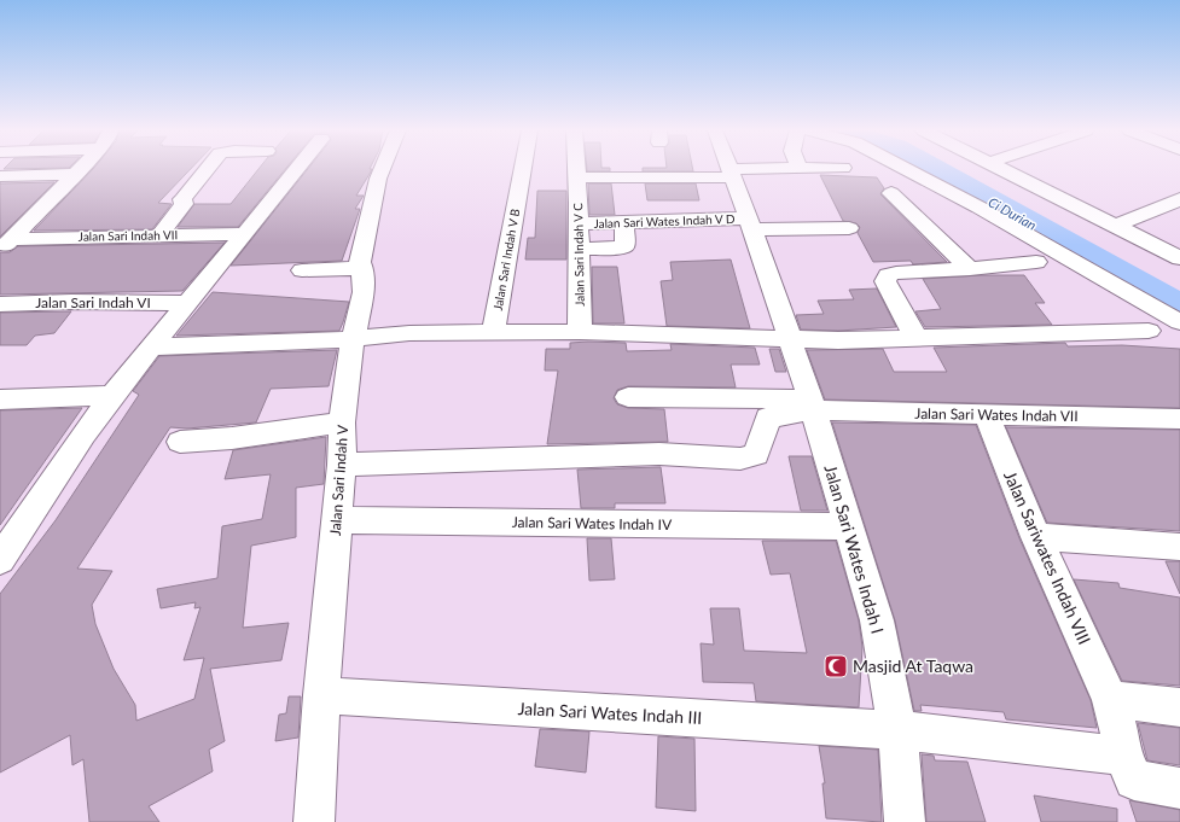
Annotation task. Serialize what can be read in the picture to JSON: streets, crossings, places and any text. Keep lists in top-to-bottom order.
{
  "streets": {
    "street": [
      "Jalan Sari Wates Indah V D",
      "Jalan Sari Indah VII",
      "Jalan Sari Indah V C",
      "Jalan Sari Indah V B",
      "Jalan Sari Indah VI",
      "Jalan Sari Wates Indah VII",
      "Jalan Sari Indah V",
      "Jalan Sari Wates Indah IV",
      "Jalan Sari Wates Indah I",
      "Jalan Sariwates Indah VIII",
      "Jalan Sari Wates Indah III"
    ]
  },
  "crossings": [
    ["Jalan Sari Wates Indah V D", "Jalan Sari Indah V C"],
    ["Jalan Sari Wates Indah V D", "Jalan Sari Wates Indah I"],
    ["Jalan Sari Wates Indah VII", "Jalan Sari Wates Indah I"],
    ["Jalan Sari Wates Indah VII", "Jalan Sariwates Indah VIII"],
    ["Jalan Sari Indah V", "Jalan Sari Wates Indah IV"],
    ["Jalan Sari Indah V", "Jalan Sari Wates Indah III"],
    ["Jalan Sari Wates Indah IV", "Jalan Sari Wates Indah I"],
    ["Jalan Sari Wates Indah I", "Jalan Sari Wates Indah III"],
    ["Jalan Sariwates Indah VIII", "Jalan Sari Wates Indah III"]
  ],
  "water": ["Ci Durian"],
  "places": {
    "mosque": ["Masjid At Taqwa"]
  }
}
